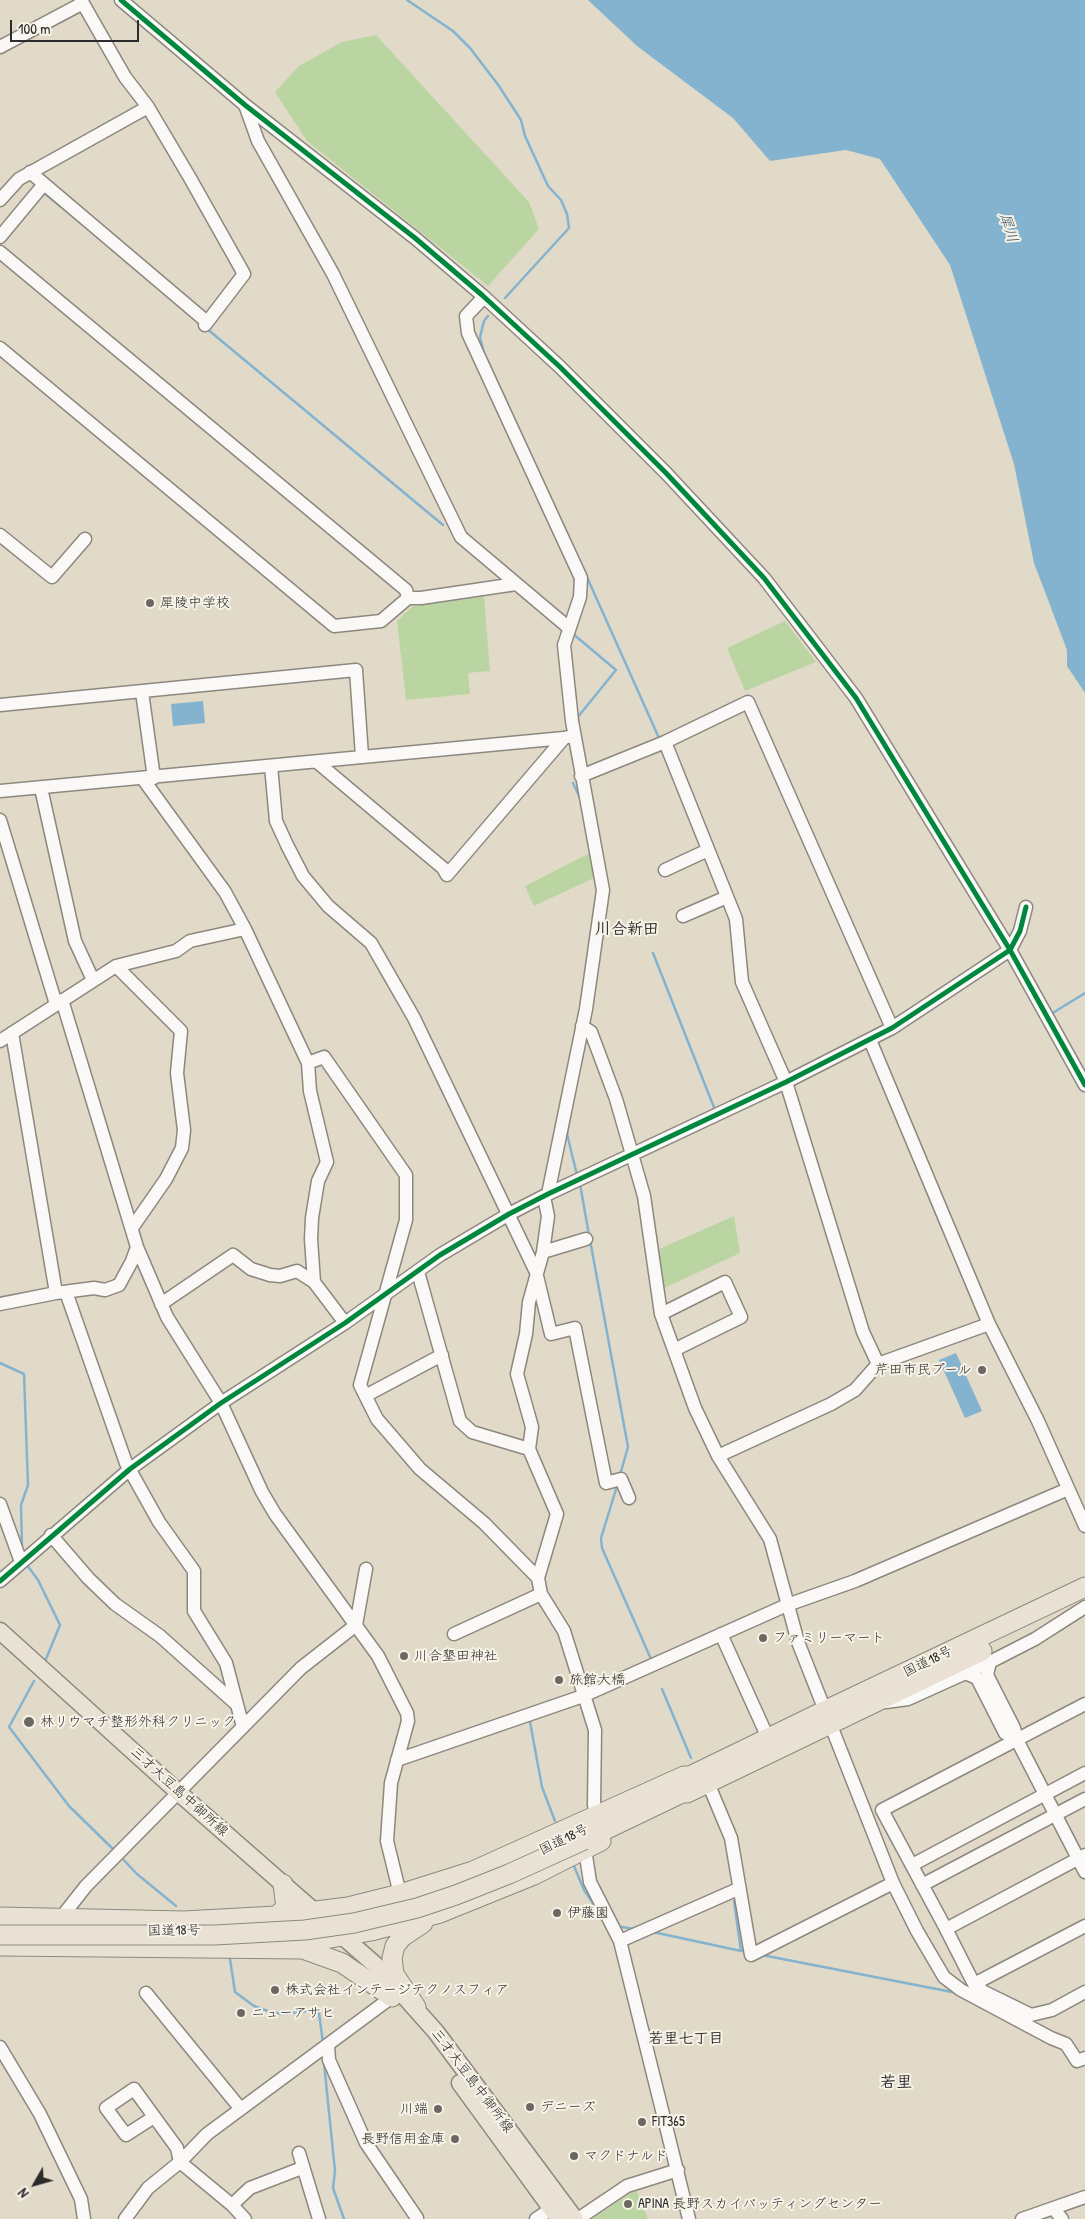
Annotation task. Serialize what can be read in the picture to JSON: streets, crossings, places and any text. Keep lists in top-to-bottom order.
{
  "streets": {
    "highway": ["国道18号"],
    "main road": ["三才大豆島中御所線"]
  },
  "districts": ["川合新田", "若里七丁目", "若里"],
  "water": ["犀川"],
  "places": [
    "犀陵中学校",
    "芹田市民プール",
    "ファミリーマート",
    "川合墾田神社",
    "旅館大橋",
    "林リウマチ整形外科クリニック",
    "伊藤園",
    "株式会社インテージテクノスフィア",
    "ニューアサヒ",
    "デニーズ",
    "川端",
    "FIT365",
    "長野信用金庫",
    "マクドナルド",
    "APINA 長野スカイバッティングセンター"
  ],
  "scale_bar": "100 m",
  "north": "bottom left"
}
